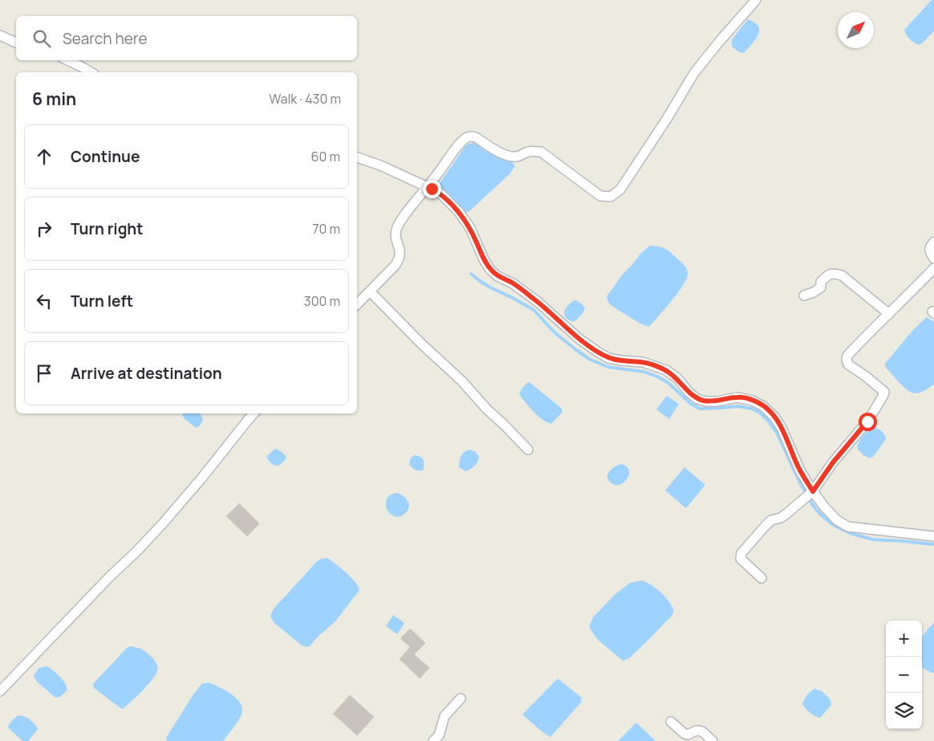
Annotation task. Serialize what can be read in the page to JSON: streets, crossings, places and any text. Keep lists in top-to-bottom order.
{
  "north": "top right",
  "page": {
    "search": "Search here",
    "heading": ["6 min", "Walk · 430 m"],
    "list": [
      ["Continue", "60 m"],
      ["Turn right", "70 m"],
      ["Turn left", "300 m"],
      "Arrive at destination"
    ],
    "map_buttons": ["+", "−"]
  }
}
